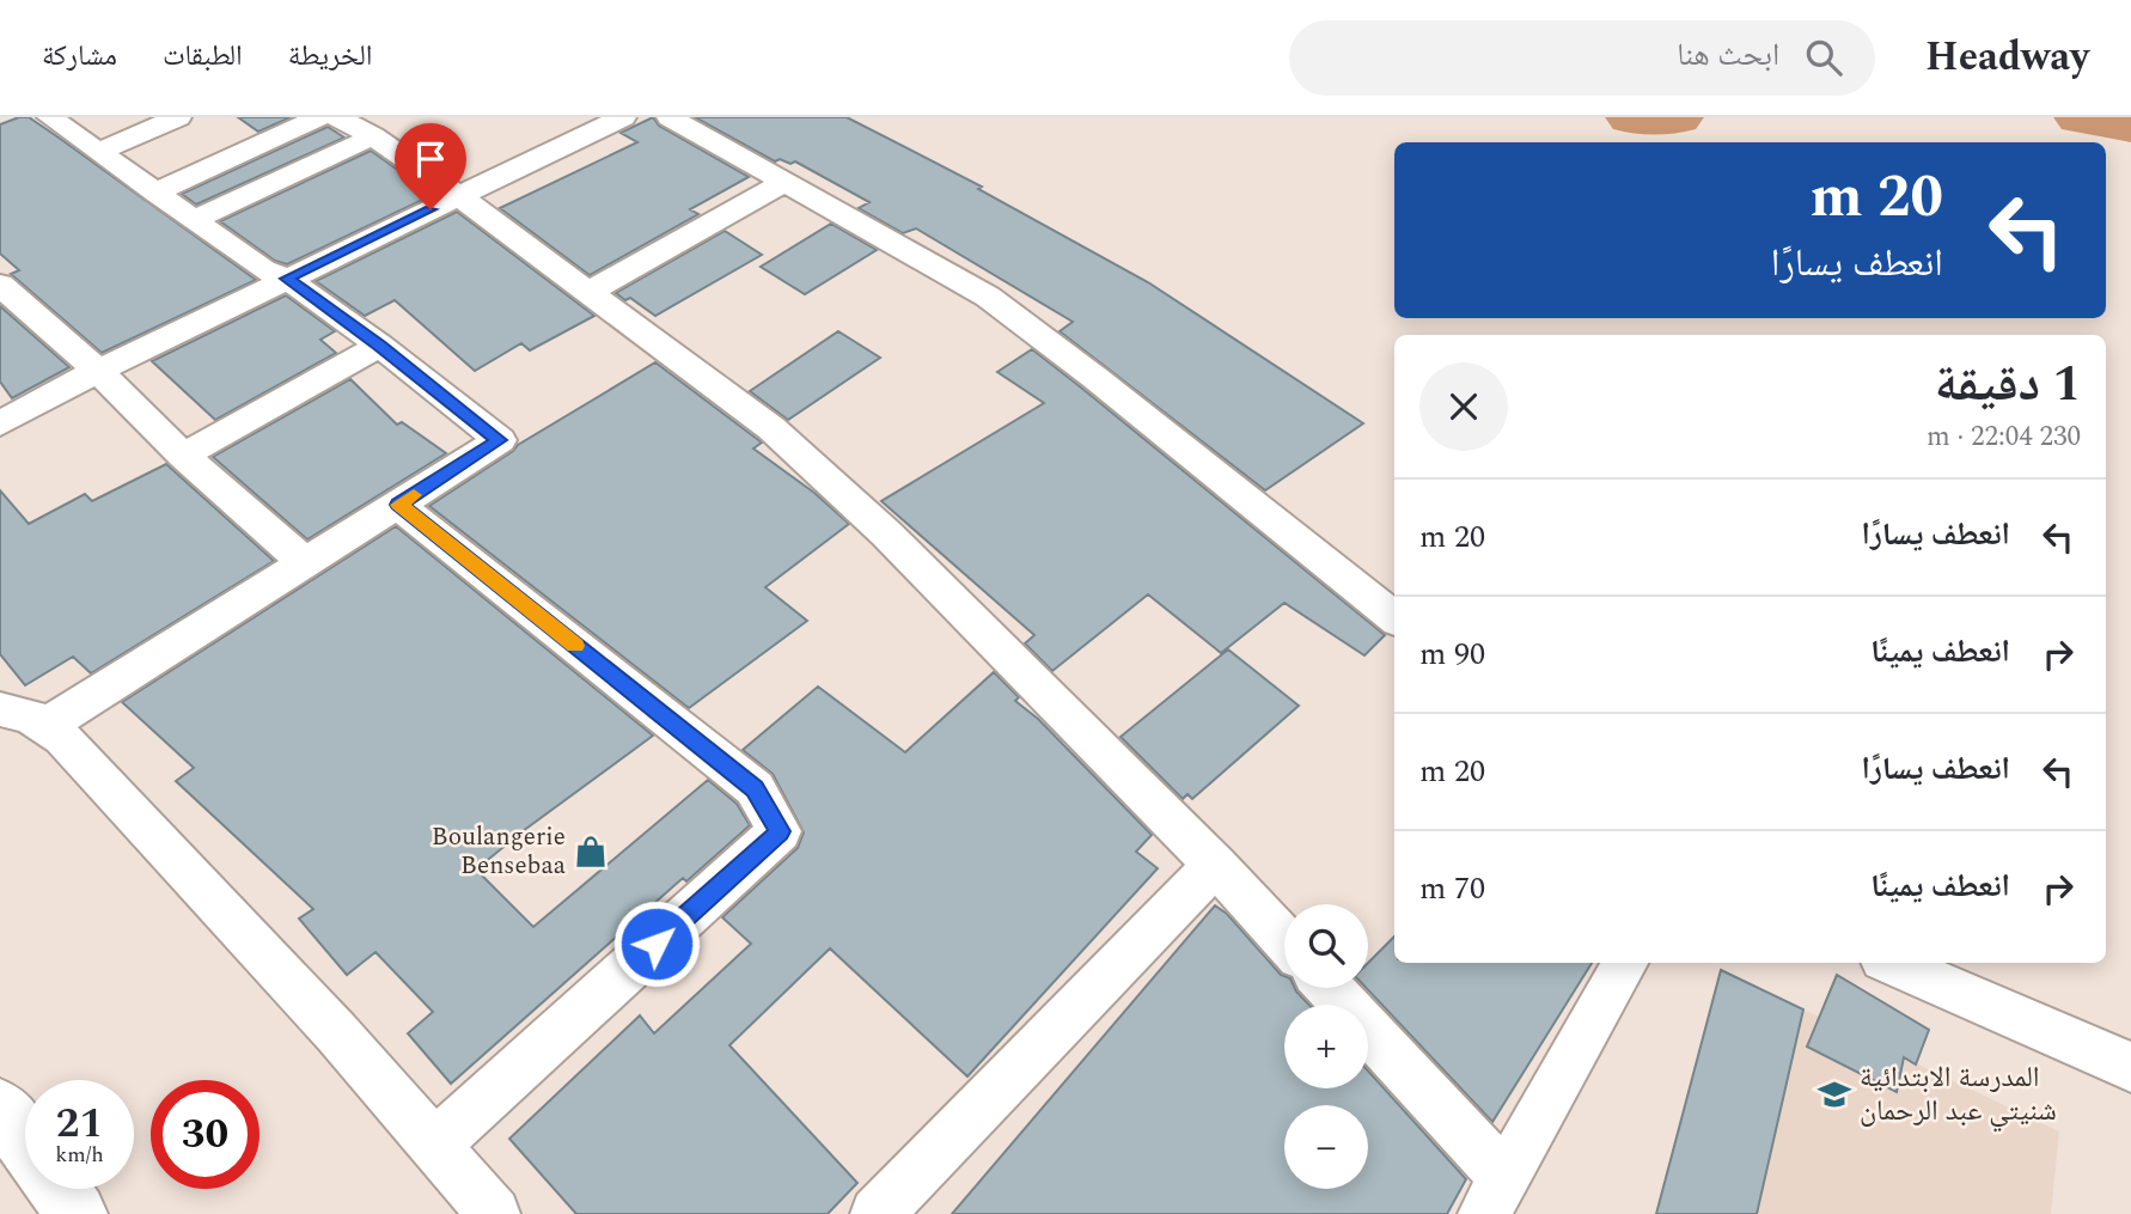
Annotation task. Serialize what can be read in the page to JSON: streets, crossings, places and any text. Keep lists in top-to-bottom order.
{
  "places": {
    "shop": ["Boulangerie Bensebaa"],
    "school or university": ["المدرسة الابتدائية شنيتي عبد الرحمان"]
  },
  "page": {
    "header": "Headway",
    "search": "ابحث هنا",
    "nav": ["الخريطة", "الطبقات", "مشاركة"],
    "turn": ["20 m", "انعطف يسارًا"],
    "heading": ["1 دقيقة", "230 m · 22:04"],
    "list": [
      {
        "name": "انعطف يسارًا",
        "value": "20 m"
      },
      {
        "name": "انعطف يمينًا",
        "value": "90 m"
      },
      {
        "name": "انعطف يسارًا",
        "value": "20 m"
      },
      {
        "name": "انعطف يمينًا",
        "value": "70 m"
      }
    ],
    "map_buttons": ["+", "−"],
    "speed": "21 km/h",
    "limit": "30"
  }
}
